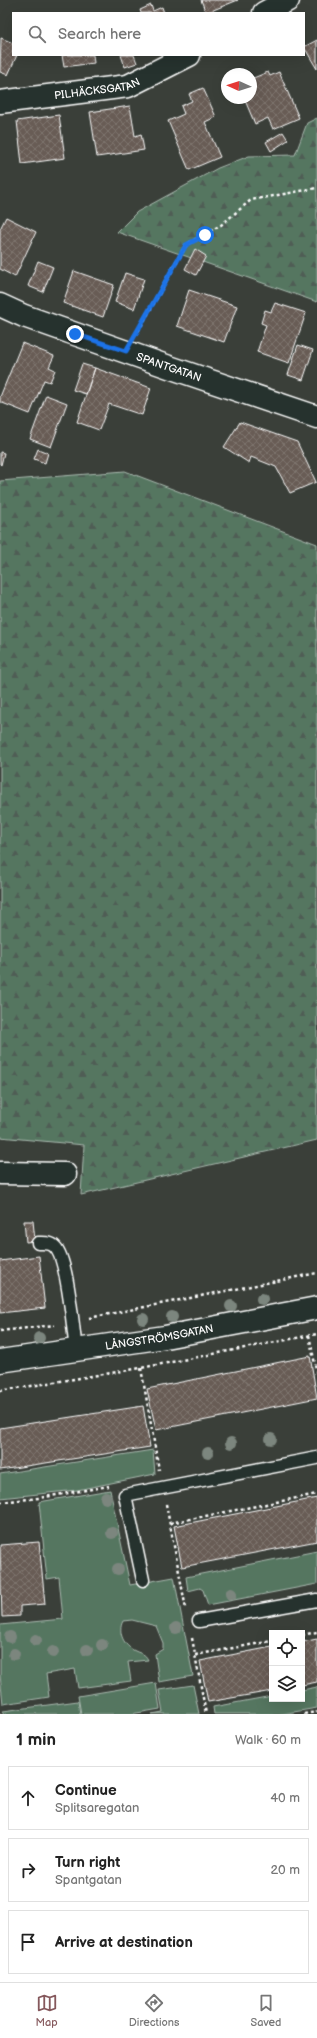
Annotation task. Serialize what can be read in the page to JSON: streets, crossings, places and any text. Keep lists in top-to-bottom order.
{
  "streets": {
    "street": ["PILHÄCKSGATAN", "SPANTGATAN", "LÅNGSTRÖMSGATAN"]
  },
  "north": "left",
  "page": {
    "search": "Search here",
    "heading": ["1 min", "Walk · 60 m"],
    "list": [
      ["Continue", "Splitsaregatan", "40 m"],
      ["Turn right", "Spantgatan", "20 m"],
      "Arrive at destination"
    ],
    "nav": ["Map", "Directions", "Saved"]
  }
}
